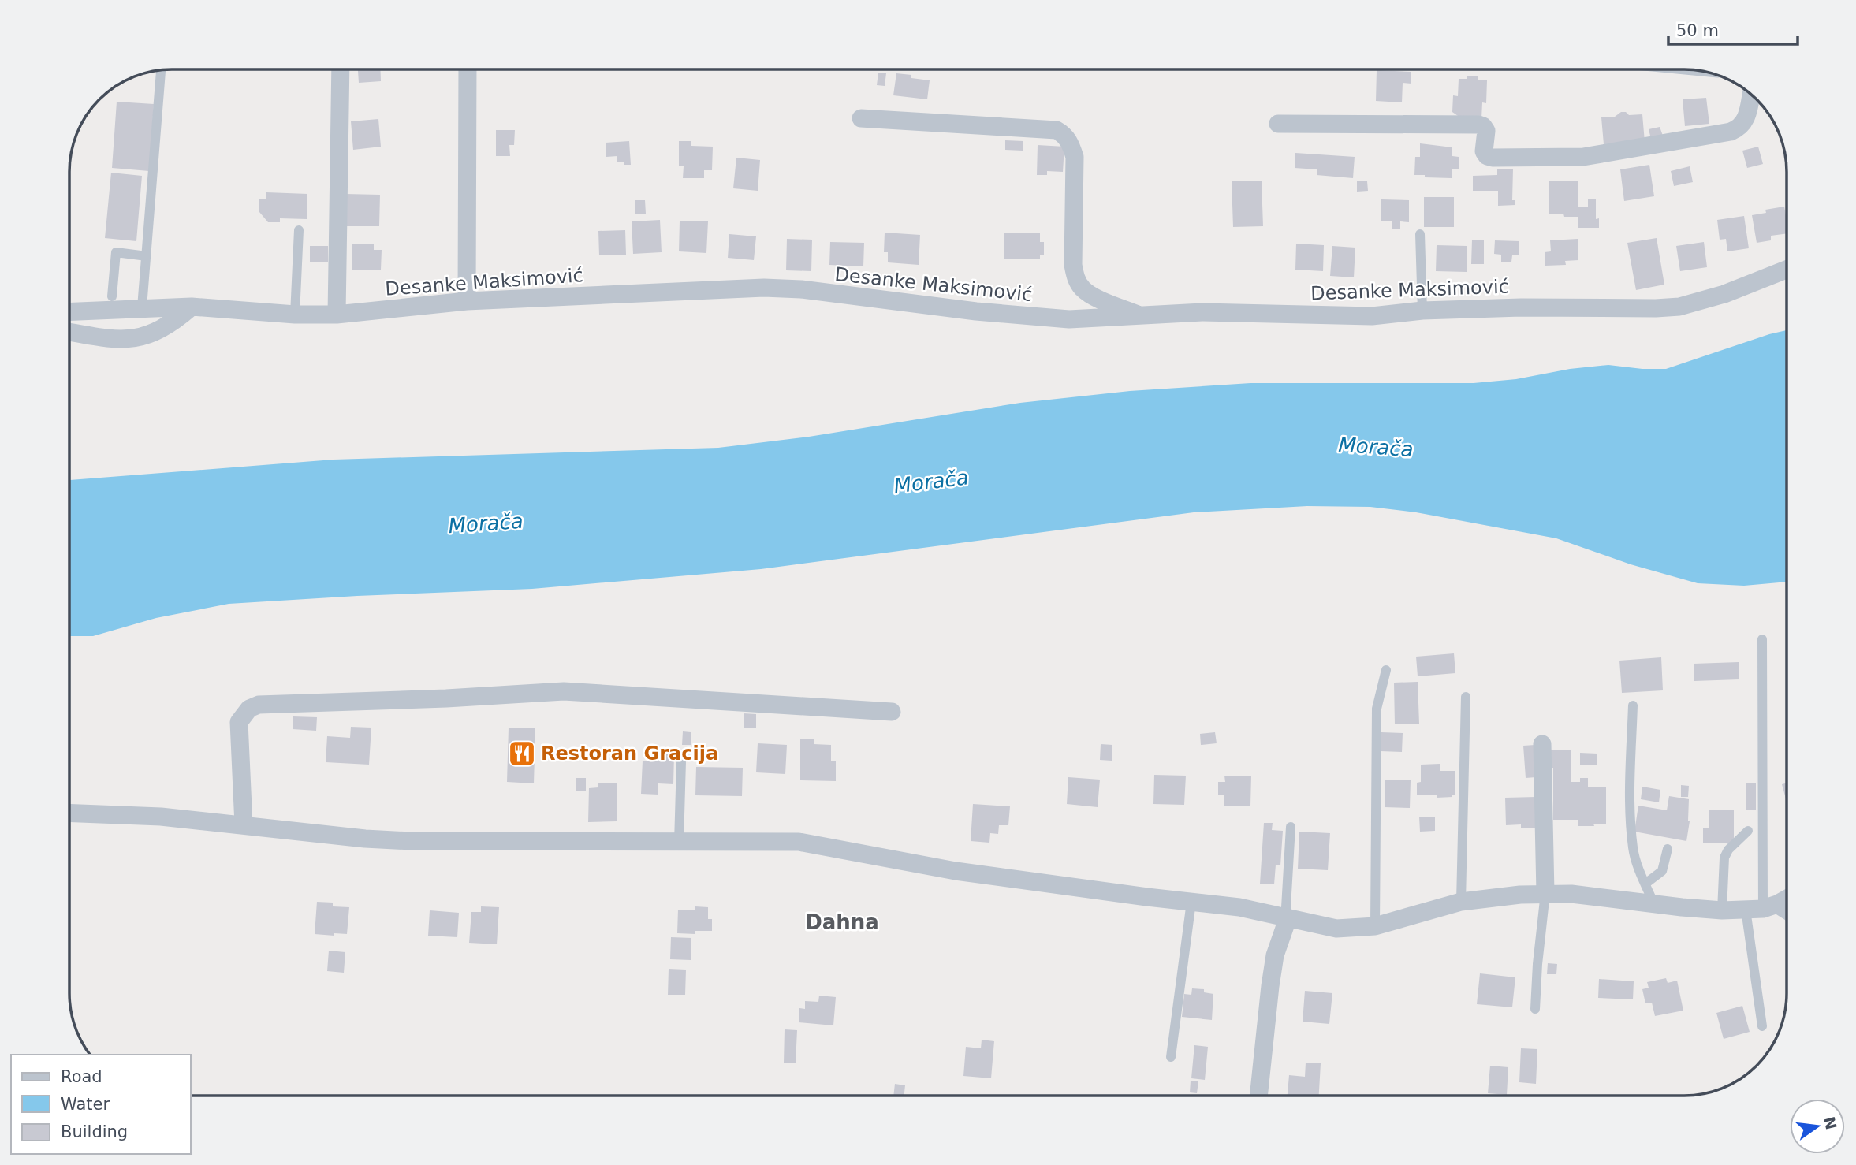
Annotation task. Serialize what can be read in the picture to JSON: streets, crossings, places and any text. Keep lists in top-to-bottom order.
{
  "streets": {
    "street": ["Desanke Maksimović"]
  },
  "districts": ["Dahna"],
  "water": ["Morača"],
  "places": {
    "restaurant": ["Restoran Gracija"]
  },
  "legend": ["Road", "Water", "Building"],
  "scale_bar": "50 m",
  "north": "right"
}
